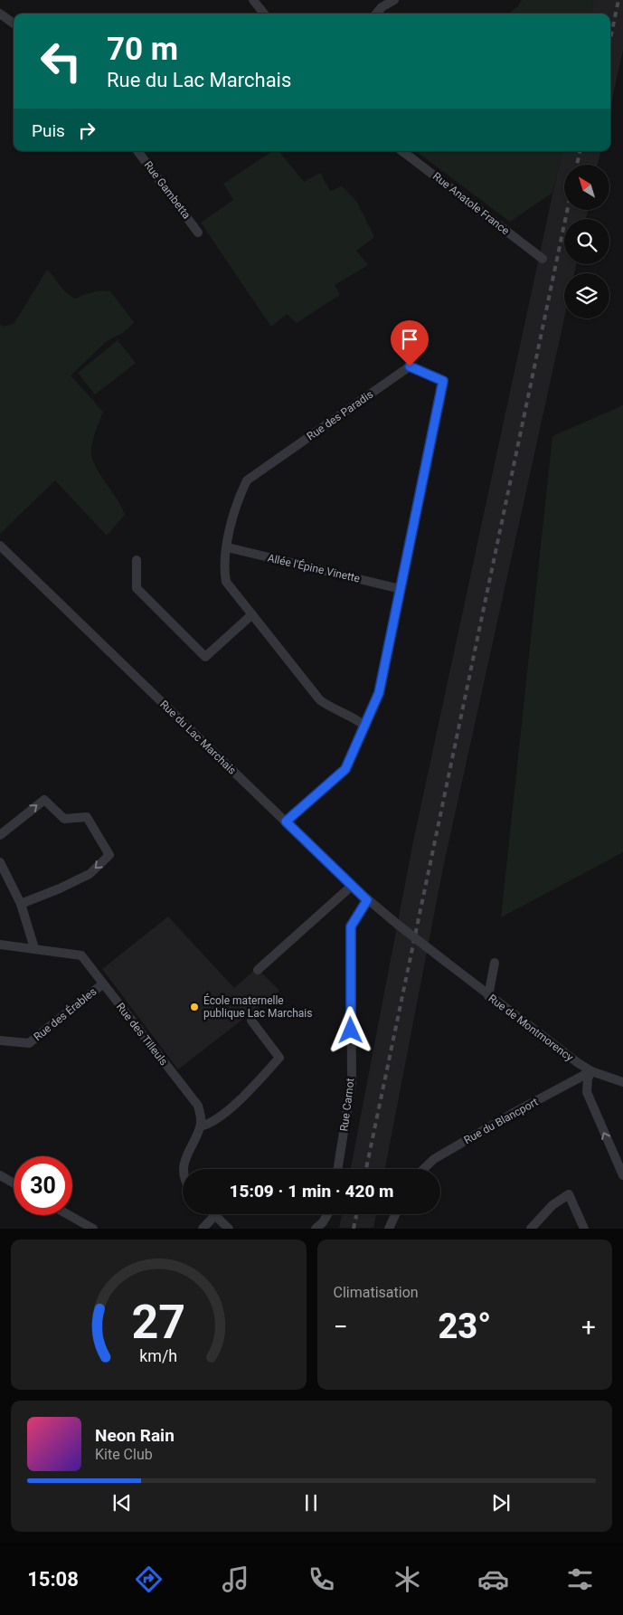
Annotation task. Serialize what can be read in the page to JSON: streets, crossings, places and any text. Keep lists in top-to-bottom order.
{
  "streets": {
    "street": [
      "Rue Gambetta",
      "Rue Anatole France",
      "Rue des Paradis",
      "Allée l'Épine Vinette",
      "Rue du Lac Marchais",
      "Rue des Érables",
      "Rue de Montmorency",
      "Rue des Tilleuls",
      "Rue Carnot",
      "Rue du Blancport"
    ]
  },
  "crossings": [
    ["Rue des Paradis", "Allée l'Épine Vinette"],
    ["Rue des Paradis", "Rue du Lac Marchais"],
    ["Rue du Lac Marchais", "Rue de Montmorency"],
    ["Rue du Lac Marchais", "Rue Carnot"],
    ["Rue des Érables", "Rue des Tilleuls"],
    ["Rue de Montmorency", "Rue du Blancport"]
  ],
  "places": ["École maternelle publique Lac Marchais"],
  "north": "top left",
  "page": {
    "turn": ["70 m", "Rue du Lac Marchais"],
    "then": "Puis",
    "limit": "30",
    "trip": "15:09 · 1 min · 420 m",
    "tile": "Climatisation",
    "heat": ["−", "23°", "+"],
    "song": ["Neon Rain", "Kite Club"],
    "tabs": "15:08",
    "gauge": ["27", "km/h"]
  }
}
